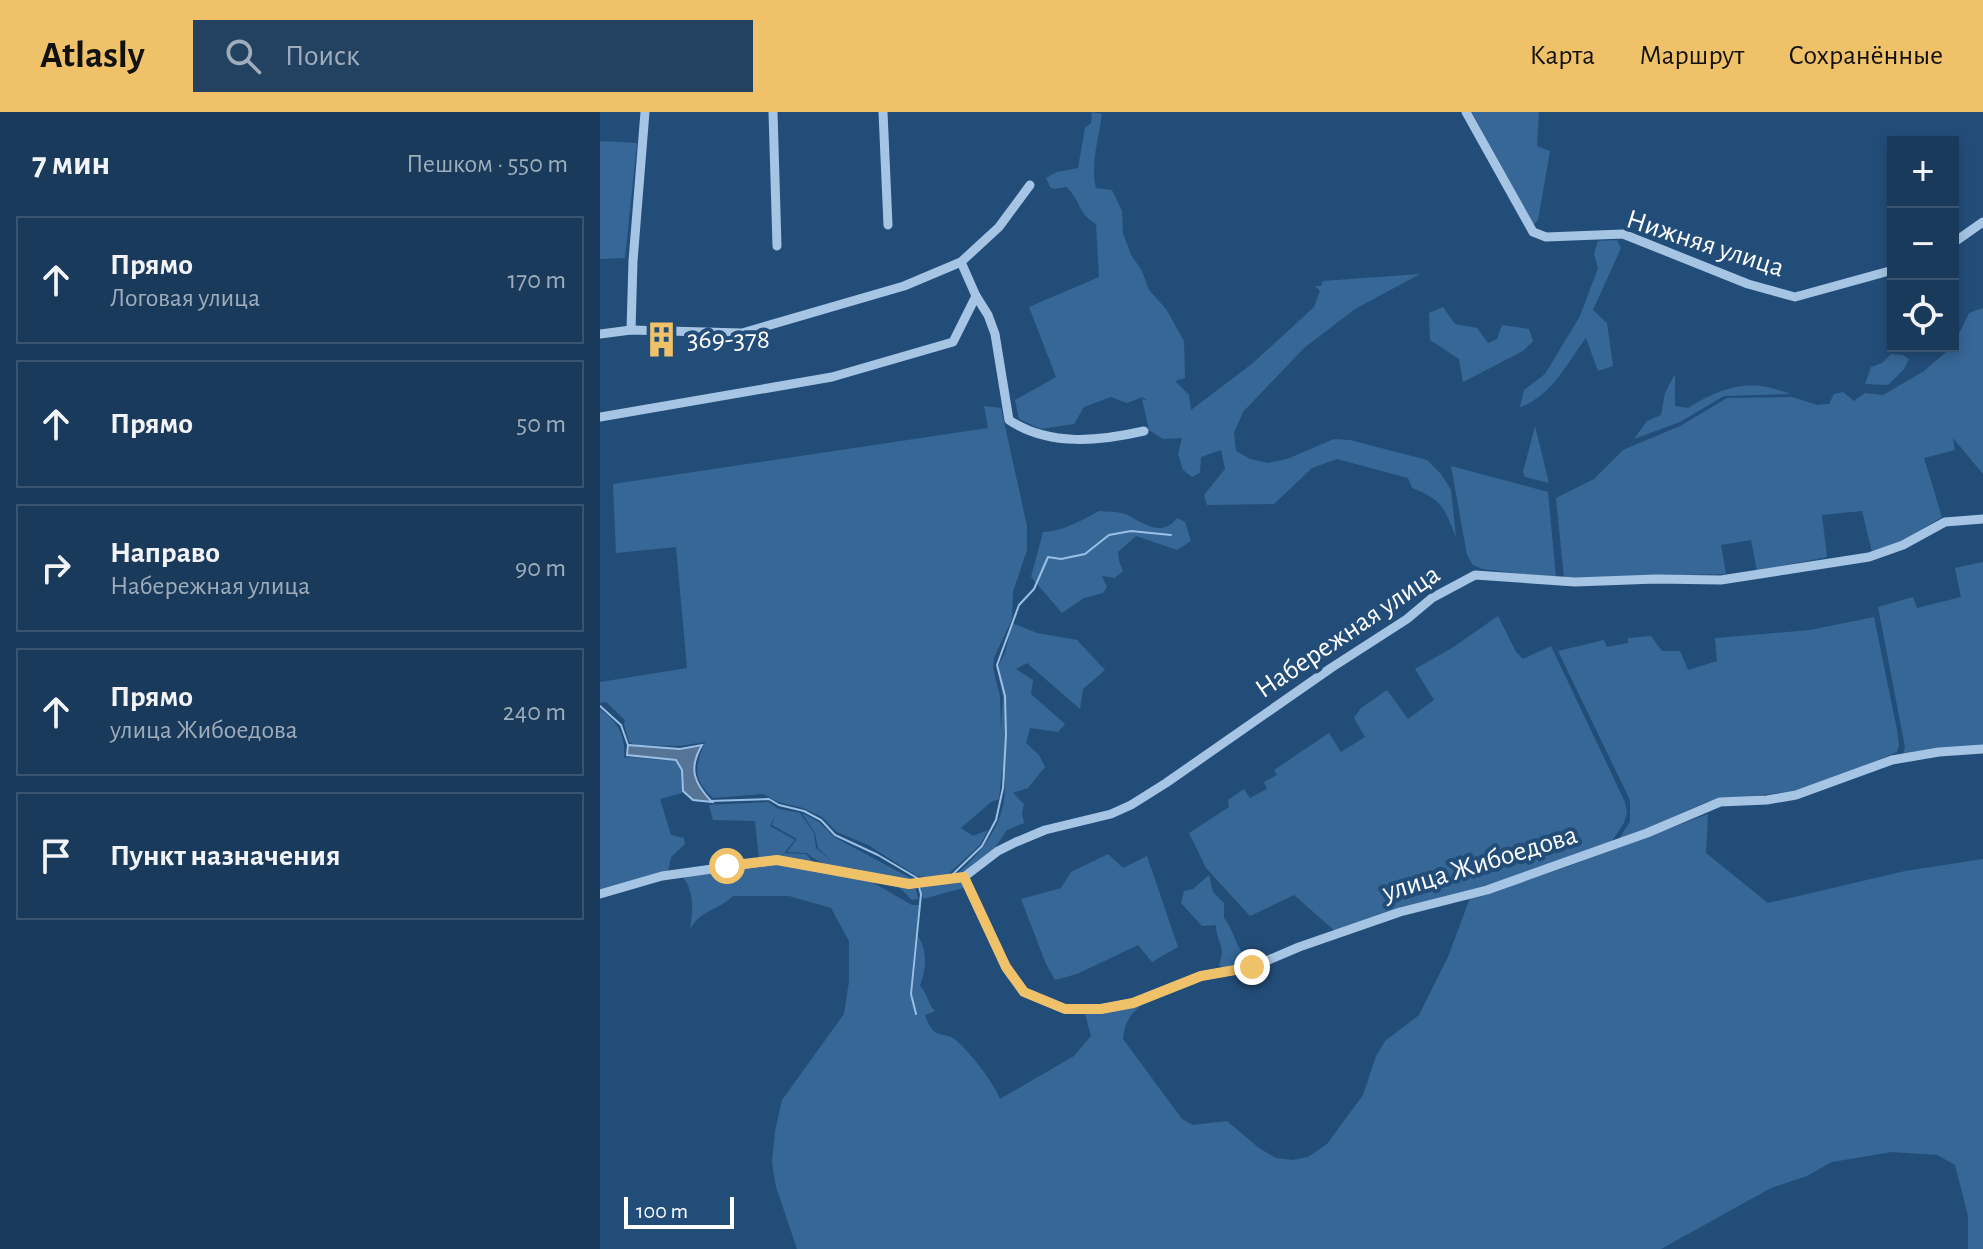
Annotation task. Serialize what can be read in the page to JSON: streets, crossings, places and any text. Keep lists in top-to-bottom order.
{
  "streets": {
    "street": ["Нижняя улица", "Набережная улица", "улица Жибоедова"]
  },
  "crossings": [
    ["Набережная улица", "улица Жибоедова"]
  ],
  "places": {
    "building": ["369-378"]
  },
  "scale_bar": "100 m",
  "page": {
    "header": "Atlasly",
    "search": "Поиск",
    "nav": ["Карта", "Маршрут", "Сохранённые"],
    "heading": ["7 мин", "Пешком · 550 m"],
    "map_buttons": ["+", "−"],
    "list": [
      ["Прямо", "Логовая улица", "170 m"],
      ["Прямо", "50 m"],
      ["Направо", "Набережная улица", "90 m"],
      ["Прямо", "улица Жибоедова", "240 m"],
      "Пункт назначения"
    ],
    "scale": "100 m"
  }
}
